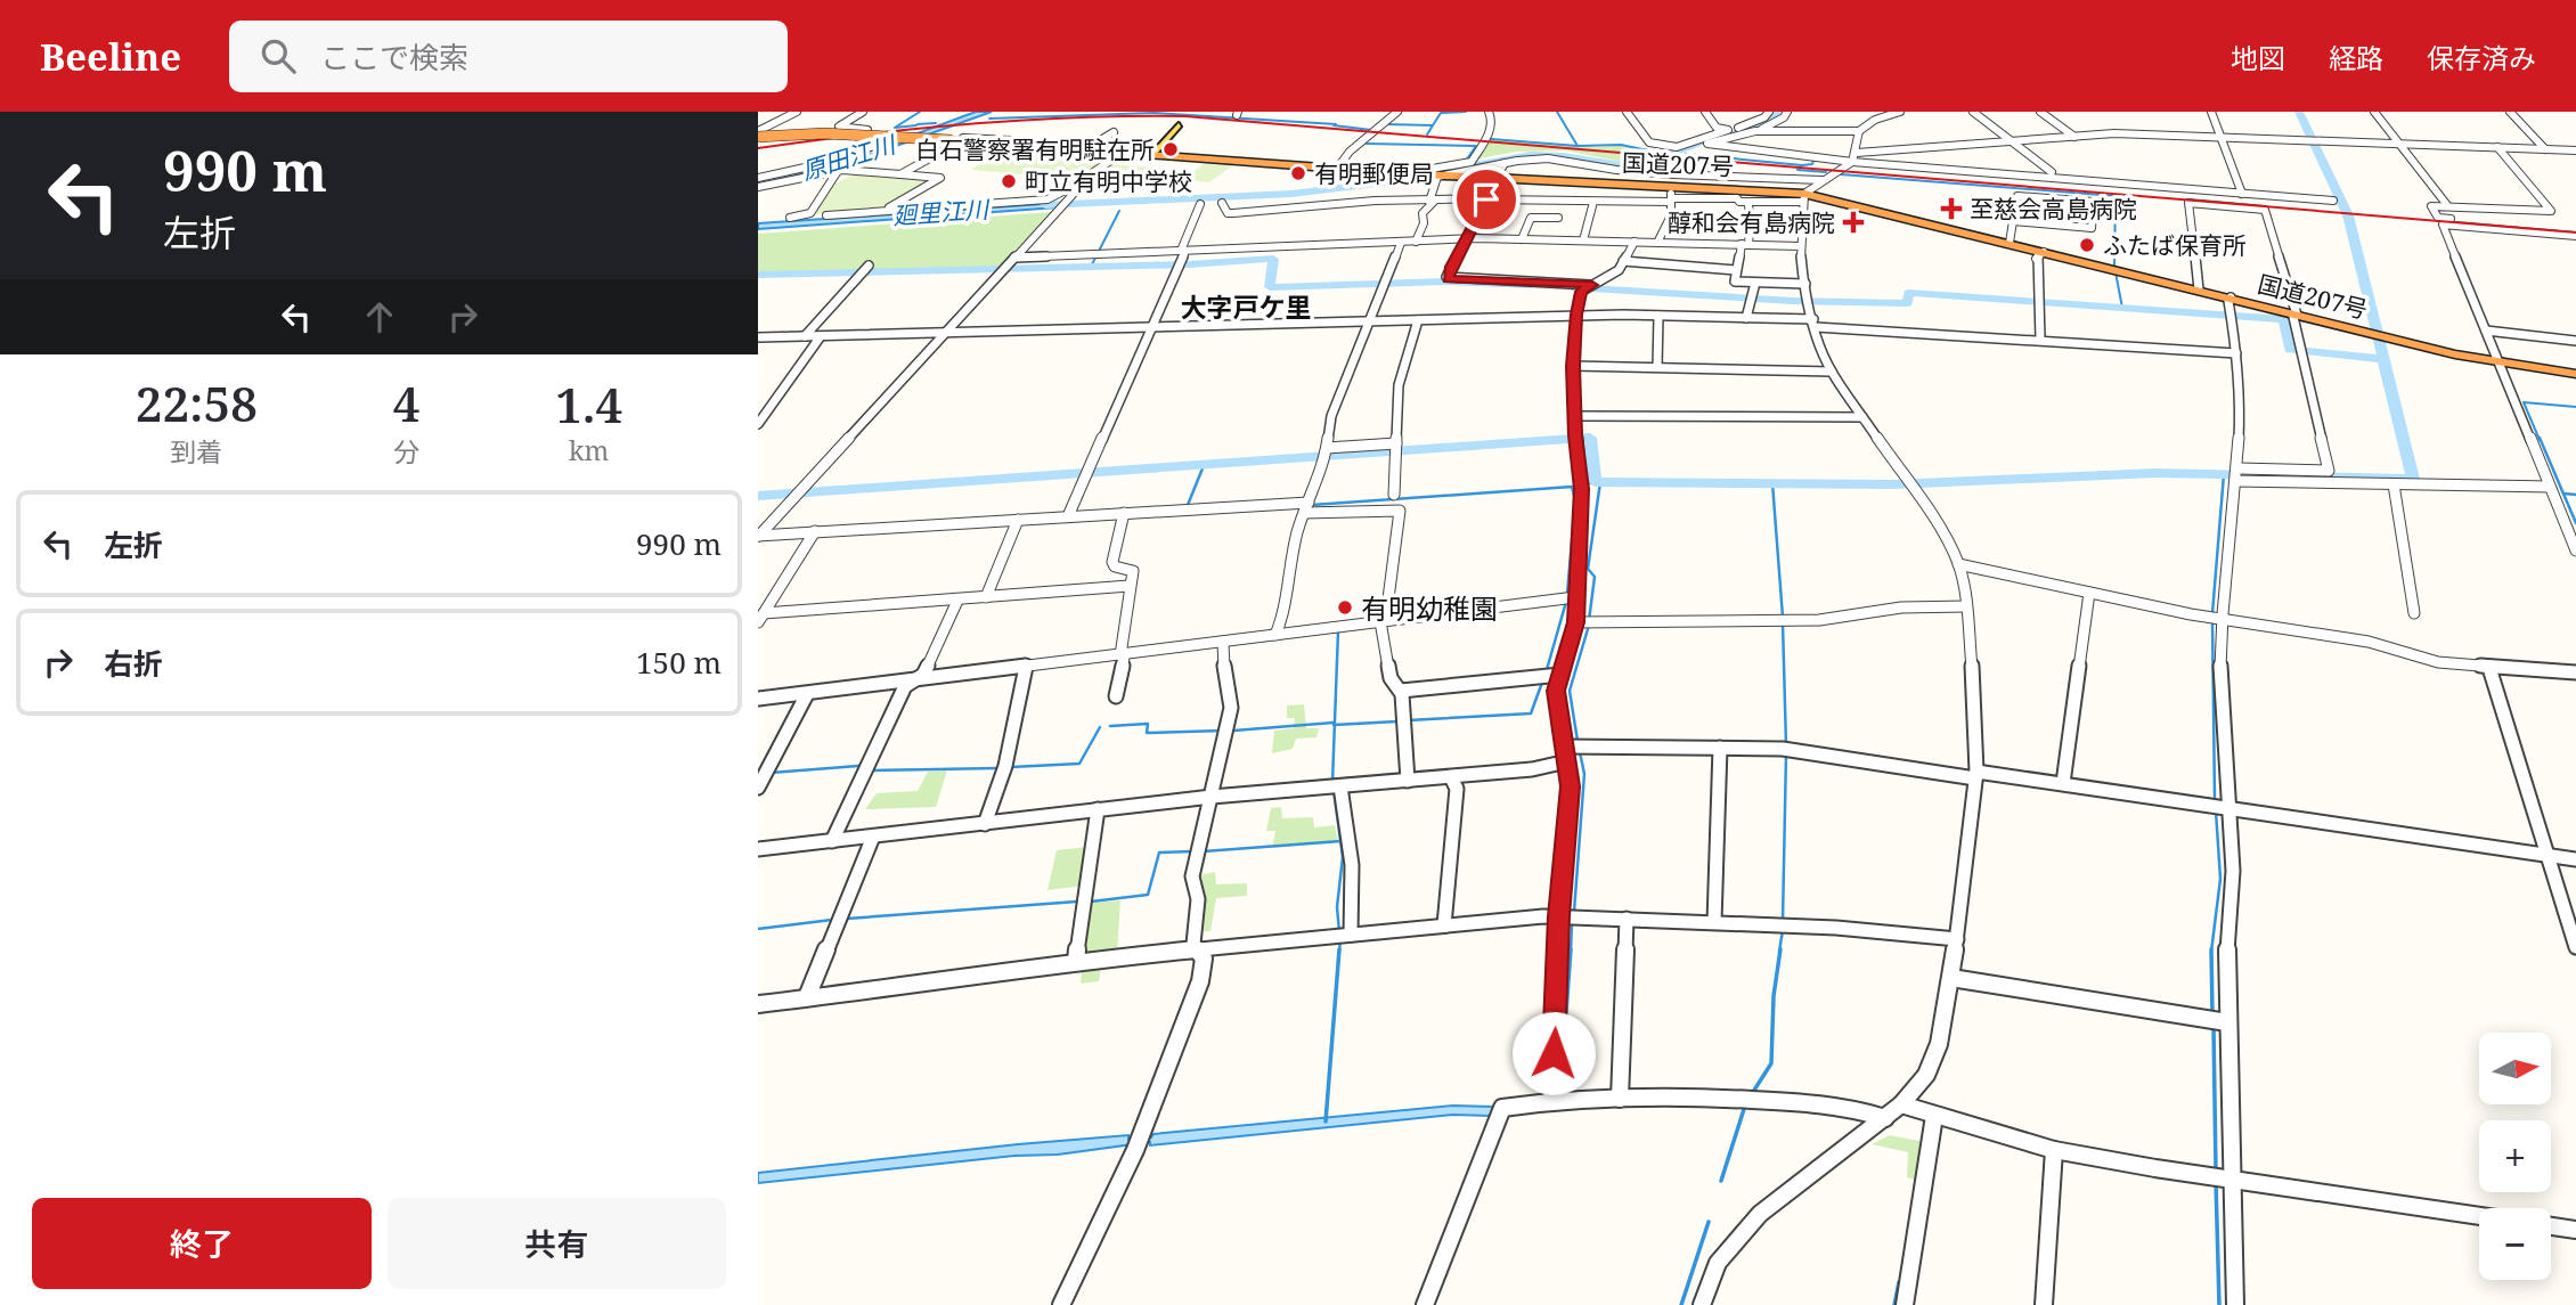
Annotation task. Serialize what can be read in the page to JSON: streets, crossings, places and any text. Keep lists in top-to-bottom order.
{
  "streets": {
    "highway": ["国道207号"]
  },
  "districts": ["大字戸ケ里"],
  "water": ["原田江川", "廻里江川"],
  "places": {
    "other": [
      "白石警察署有明駐在所",
      "有明郵便局",
      "町立有明中学校",
      "ふたば保育所",
      "有明幼稚園"
    ],
    "health": ["至慈会高島病院", "醇和会有島病院"]
  },
  "north": "right",
  "page": {
    "header": "Beeline",
    "search": "ここで検索",
    "nav": ["地図", "経路", "保存済み"],
    "turn": ["990 m", "左折"],
    "eta": [
      "22:58",
      "到着",
      "4",
      "分",
      "1.4",
      "km"
    ],
    "list": [
      {
        "name": "左折",
        "value": "990 m"
      },
      {
        "name": "右折",
        "value": "150 m"
      }
    ],
    "map_buttons": ["+", "−"],
    "buttons": ["終了", "共有"]
  }
}
